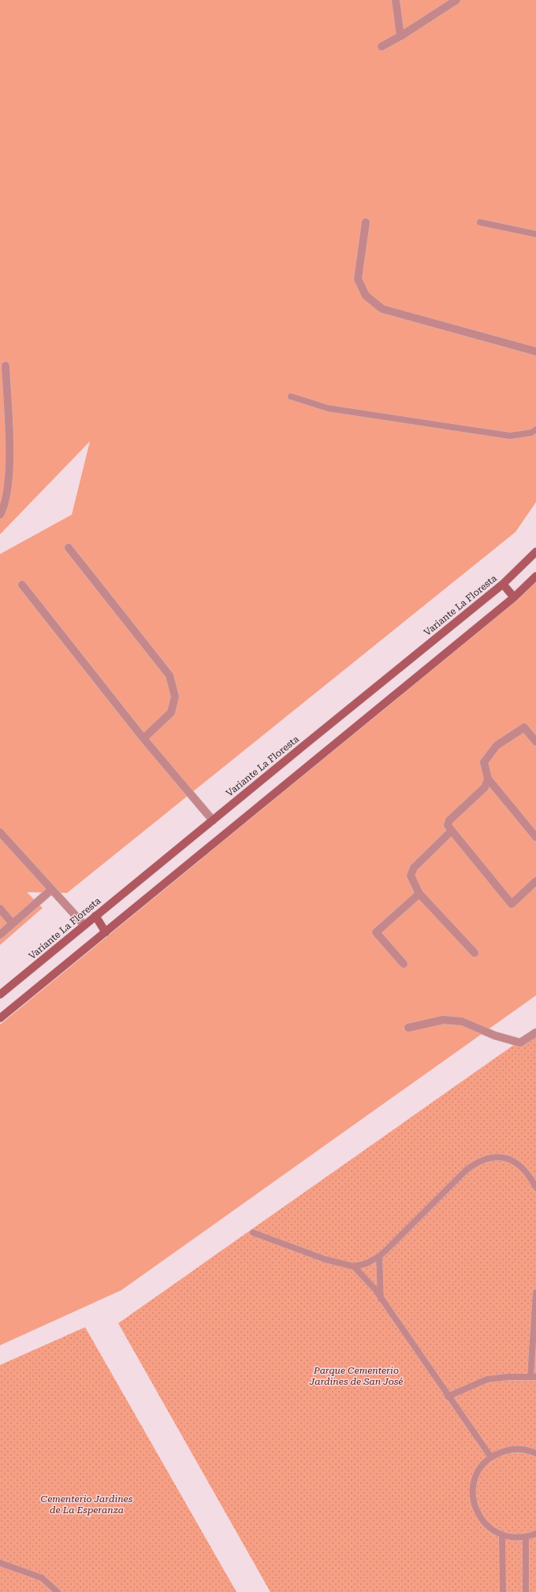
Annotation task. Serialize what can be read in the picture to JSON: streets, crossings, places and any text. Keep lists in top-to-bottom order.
{
  "streets": {
    "main road": ["Variante La Floresta"]
  },
  "parks": ["Parque Cementerio Jardines de San José", "Cementerio Jardines de La Esperanza"]
}
